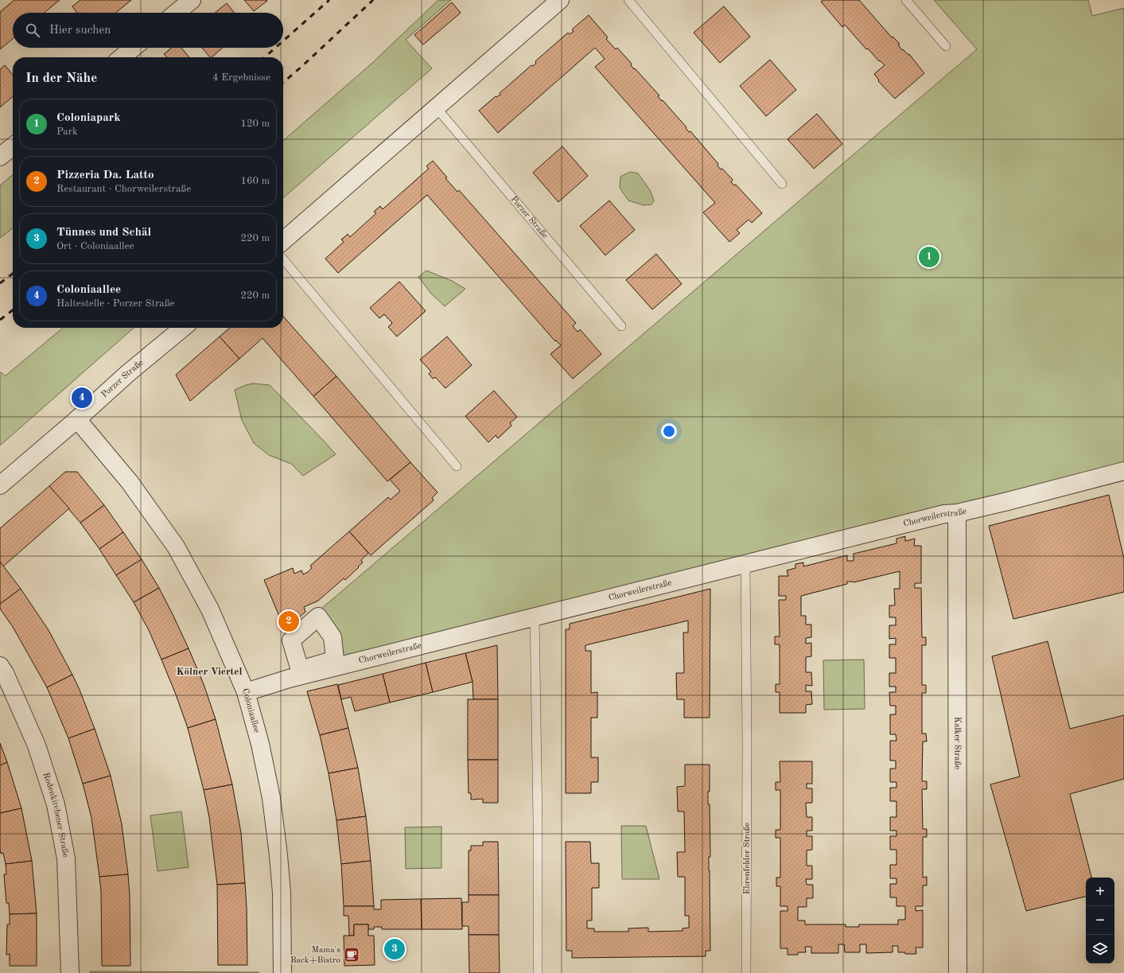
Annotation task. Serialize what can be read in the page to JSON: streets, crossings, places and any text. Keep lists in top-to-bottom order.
{
  "streets": {
    "street": [
      "Porzer Straße",
      "Chorweilerstraße",
      "Coloniaallee",
      "Kalker Straße",
      "Rodenkirchener Straße"
    ],
    "lane": ["Ehrenfelder Straße"]
  },
  "crossings": [
    ["Porzer Straße", "Coloniaallee"],
    ["Chorweilerstraße", "Coloniaallee"],
    ["Chorweilerstraße", "Kalker Straße"],
    ["Chorweilerstraße", "Ehrenfelder Straße"]
  ],
  "districts": ["Kölner Viertel"],
  "places": {
    "cafe": ["Mama's Back+Bistro"]
  },
  "page": {
    "search": "Hier suchen",
    "heading": ["In der Nähe", "4 Ergebnisse"],
    "list": [
      {
        "mark": "1",
        "name": "Coloniapark",
        "note": "Park",
        "value": "120 m"
      },
      {
        "mark": "2",
        "name": "Pizzeria Da. Latto",
        "note": "Restaurant · Chorweilerstraße",
        "value": "160 m"
      },
      {
        "mark": "3",
        "name": "Tünnes und Schäl",
        "note": "Ort · Coloniaallee",
        "value": "220 m"
      },
      {
        "mark": "4",
        "name": "Coloniaallee",
        "note": "Haltestelle · Porzer Straße",
        "value": "220 m"
      }
    ],
    "pins": [
      "1",
      "4",
      "2",
      "3"
    ],
    "map_buttons": ["+", "−"]
  }
}
